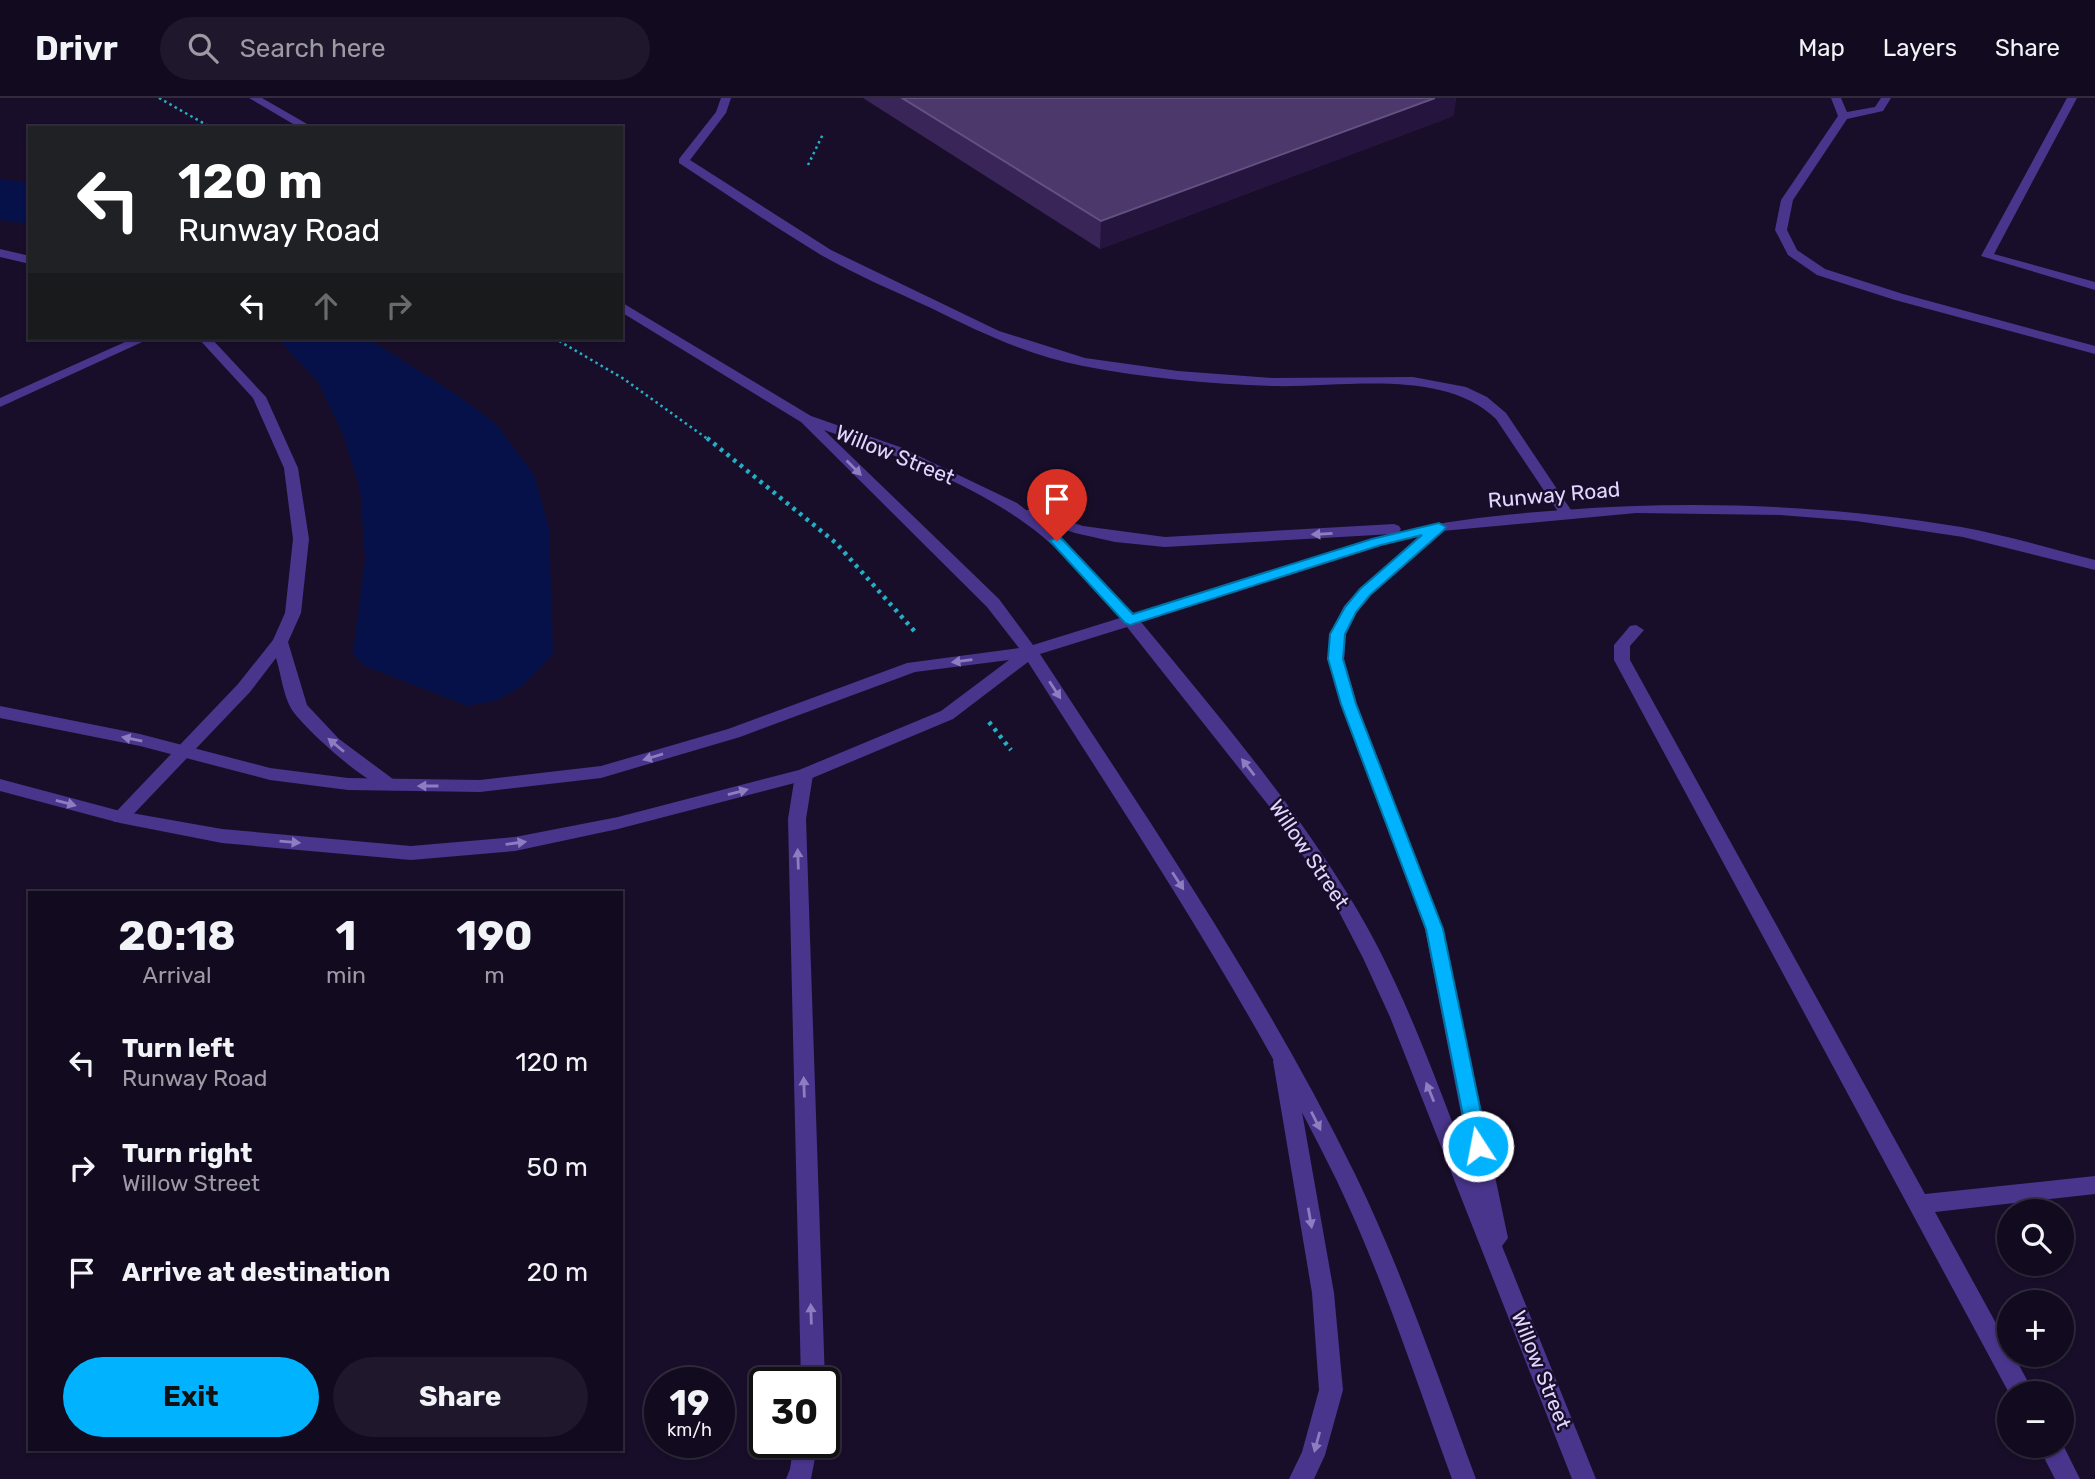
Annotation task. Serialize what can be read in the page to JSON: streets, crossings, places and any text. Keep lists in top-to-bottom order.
{
  "streets": {
    "street": ["Willow Street", "Runway Road"]
  },
  "crossings": [
    ["Willow Street", "Runway Road"]
  ],
  "page": {
    "header": "Drivr",
    "search": "Search here",
    "nav": ["Map", "Layers", "Share"],
    "turn": ["120 m", "Runway Road"],
    "eta": [
      "20:18",
      "Arrival",
      "1",
      "min",
      "190",
      "m"
    ],
    "list": [
      {
        "name": "Turn left",
        "note": "Runway Road",
        "value": "120 m"
      },
      {
        "name": "Turn right",
        "note": "Willow Street",
        "value": "50 m"
      },
      {
        "name": "Arrive at destination",
        "value": "20 m"
      }
    ],
    "map_buttons": ["+", "−"],
    "buttons": ["Exit", "Share"],
    "speed": "19 km/h",
    "limit": "30"
  }
}
